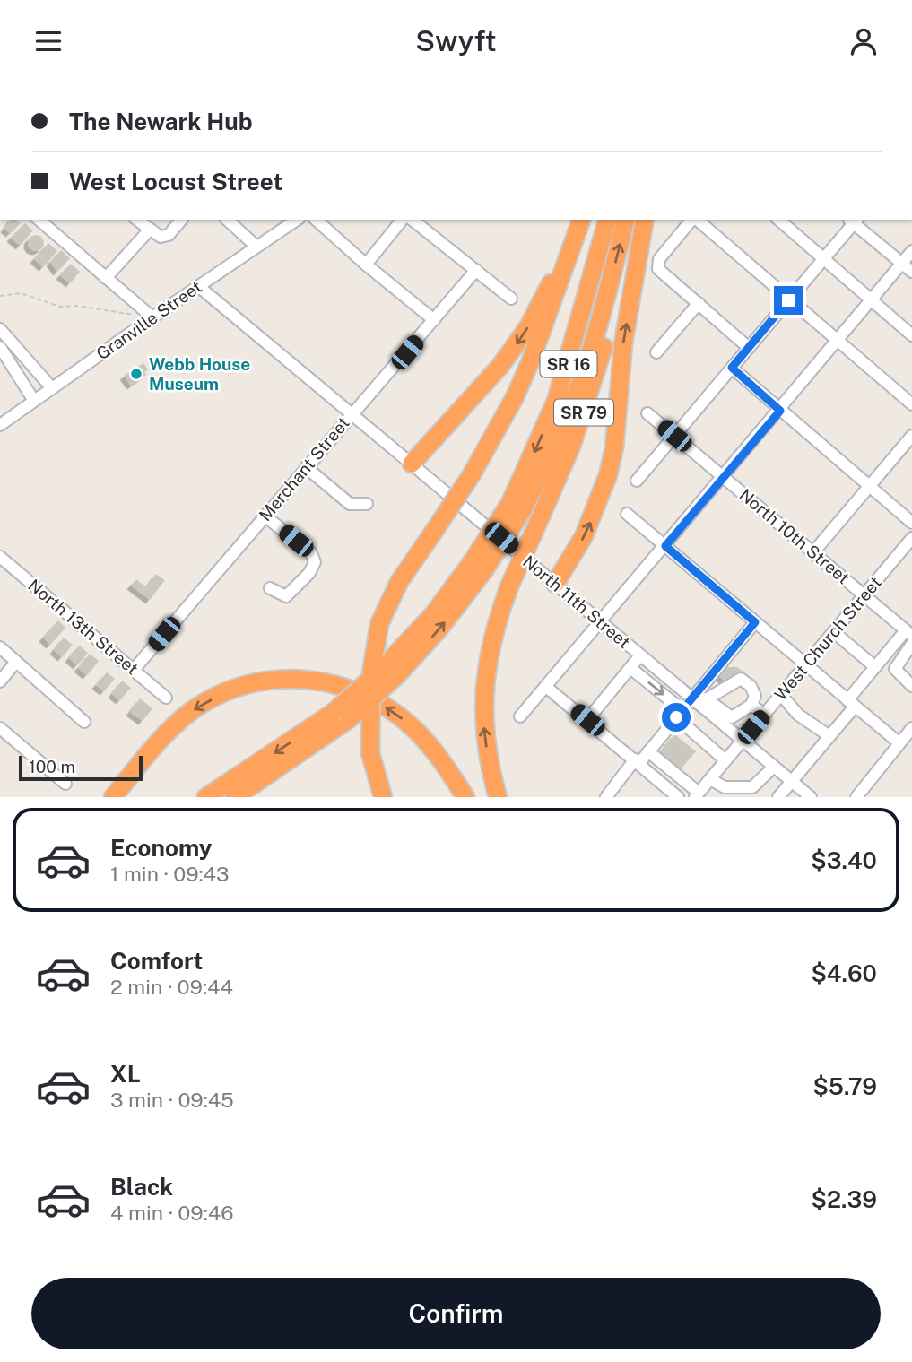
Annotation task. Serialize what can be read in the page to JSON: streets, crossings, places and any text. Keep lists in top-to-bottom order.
{
  "streets": {
    "highway": ["SR 16", "SR 79"],
    "street": [
      "Granville Street",
      "Merchant Street",
      "North 10th Street",
      "North 11th Street",
      "North 13th Street",
      "West Church Street"
    ]
  },
  "crossings": [
    ["Granville Street", "North 11th Street"],
    ["SR 16", "SR 79"],
    ["Merchant Street", "North 11th Street"],
    ["Merchant Street", "North 13th Street"],
    ["North 10th Street", "West Church Street"],
    ["North 11th Street", "West Church Street"]
  ],
  "places": ["Webb House Museum"],
  "scale_bar": "100 m",
  "page": {
    "header": "Swyft",
    "banner": ["The Newark Hub", "West Locust Street"],
    "scale": "100 m",
    "list": [
      {
        "name": "Economy",
        "note": "1 min · 09:43",
        "value": "$3.40"
      },
      {
        "name": "Comfort",
        "note": "2 min · 09:44",
        "value": "$4.60"
      },
      {
        "name": "XL",
        "note": "3 min · 09:45",
        "value": "$5.79"
      },
      {
        "name": "Black",
        "note": "4 min · 09:46",
        "value": "$2.39"
      }
    ],
    "buttons": "Confirm"
  }
}
